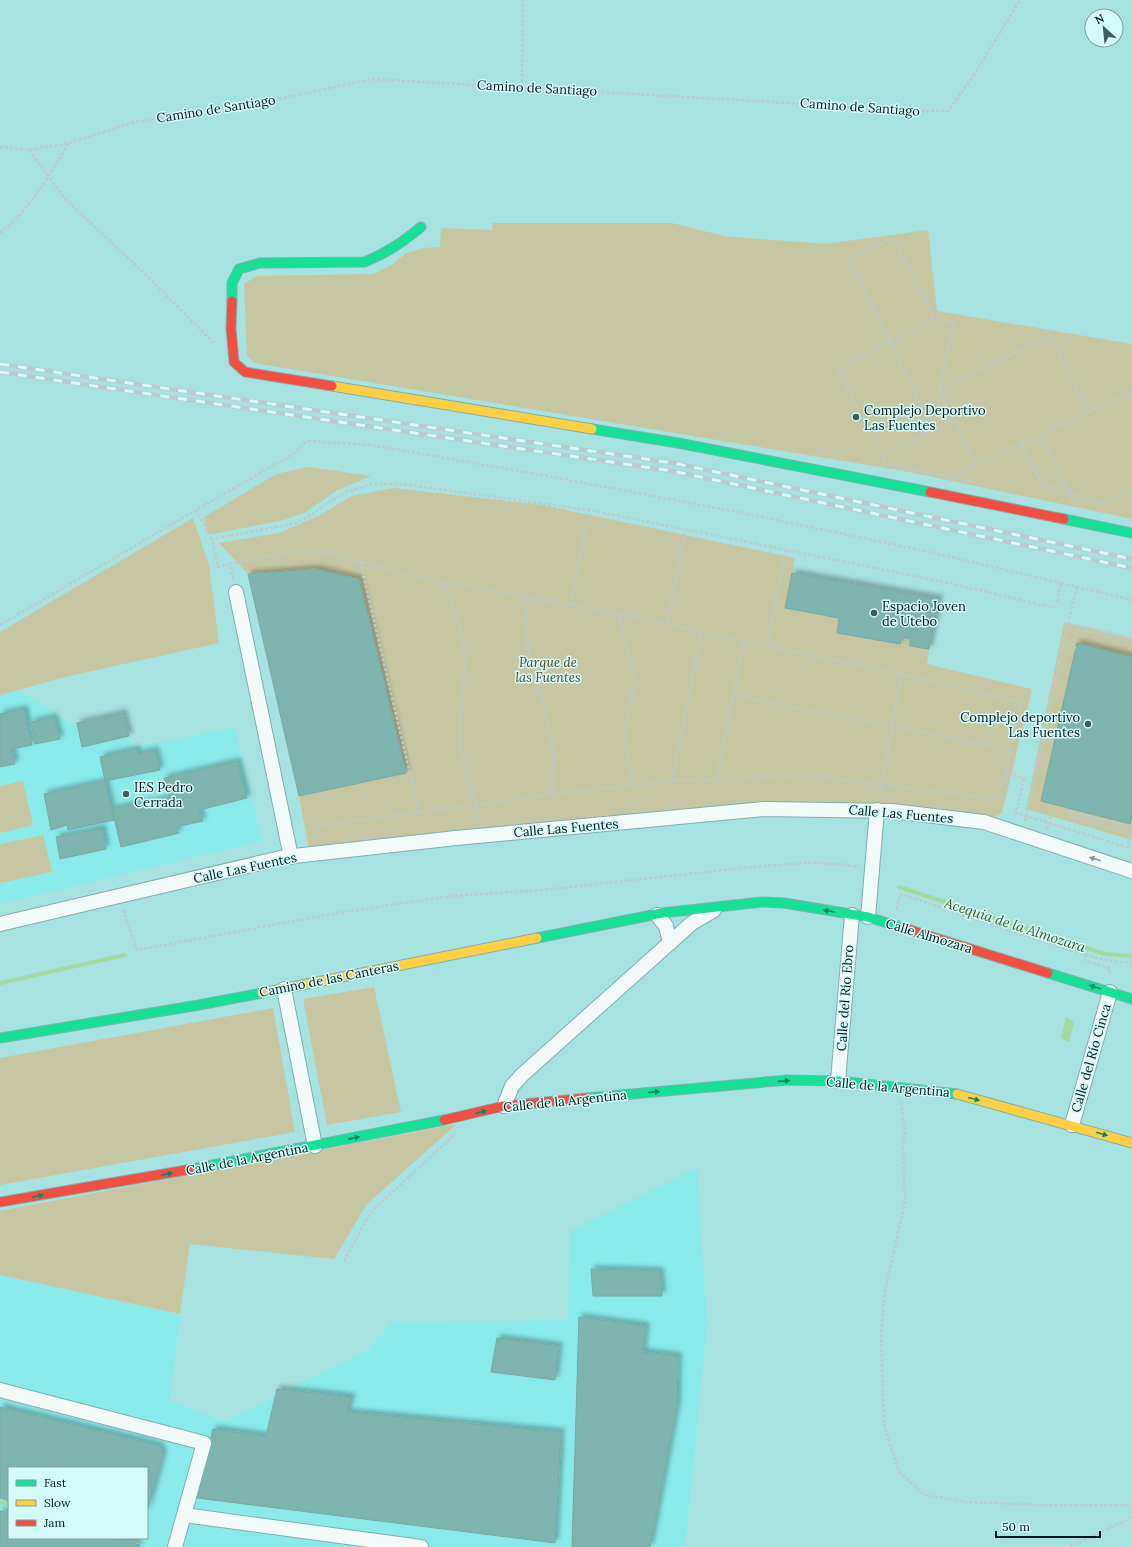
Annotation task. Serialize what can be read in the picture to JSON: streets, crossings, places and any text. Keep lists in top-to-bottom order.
{
  "streets": {
    "street": [
      "Calle Las Fuentes",
      "Calle Almozara",
      "Camino de las Canteras",
      "Calle del Río Ebro",
      "Calle del Río Cinca",
      "Calle de la Argentina"
    ],
    "path": ["Camino de Santiago"]
  },
  "crossings": [
    ["Calle Almozara", "Camino de las Canteras"],
    ["Calle Almozara", "Calle del Río Ebro"],
    ["Calle Almozara", "Calle del Río Cinca"],
    ["Calle del Río Ebro", "Calle de la Argentina"],
    ["Calle del Río Cinca", "Calle de la Argentina"]
  ],
  "one_way": ["Calle Almozara", "Calle de la Argentina"],
  "water": ["Acequia de la Almozara"],
  "parks": ["Parque de las Fuentes"],
  "places": [
    "Complejo Deportivo Las Fuentes",
    "Espacio Joven de Utebo",
    "Complejo deportivo Las Fuentes",
    "IES Pedro Cerrada"
  ],
  "legend": ["Fast", "Slow", "Jam"],
  "scale_bar": "50 m",
  "north": "top left"
}
